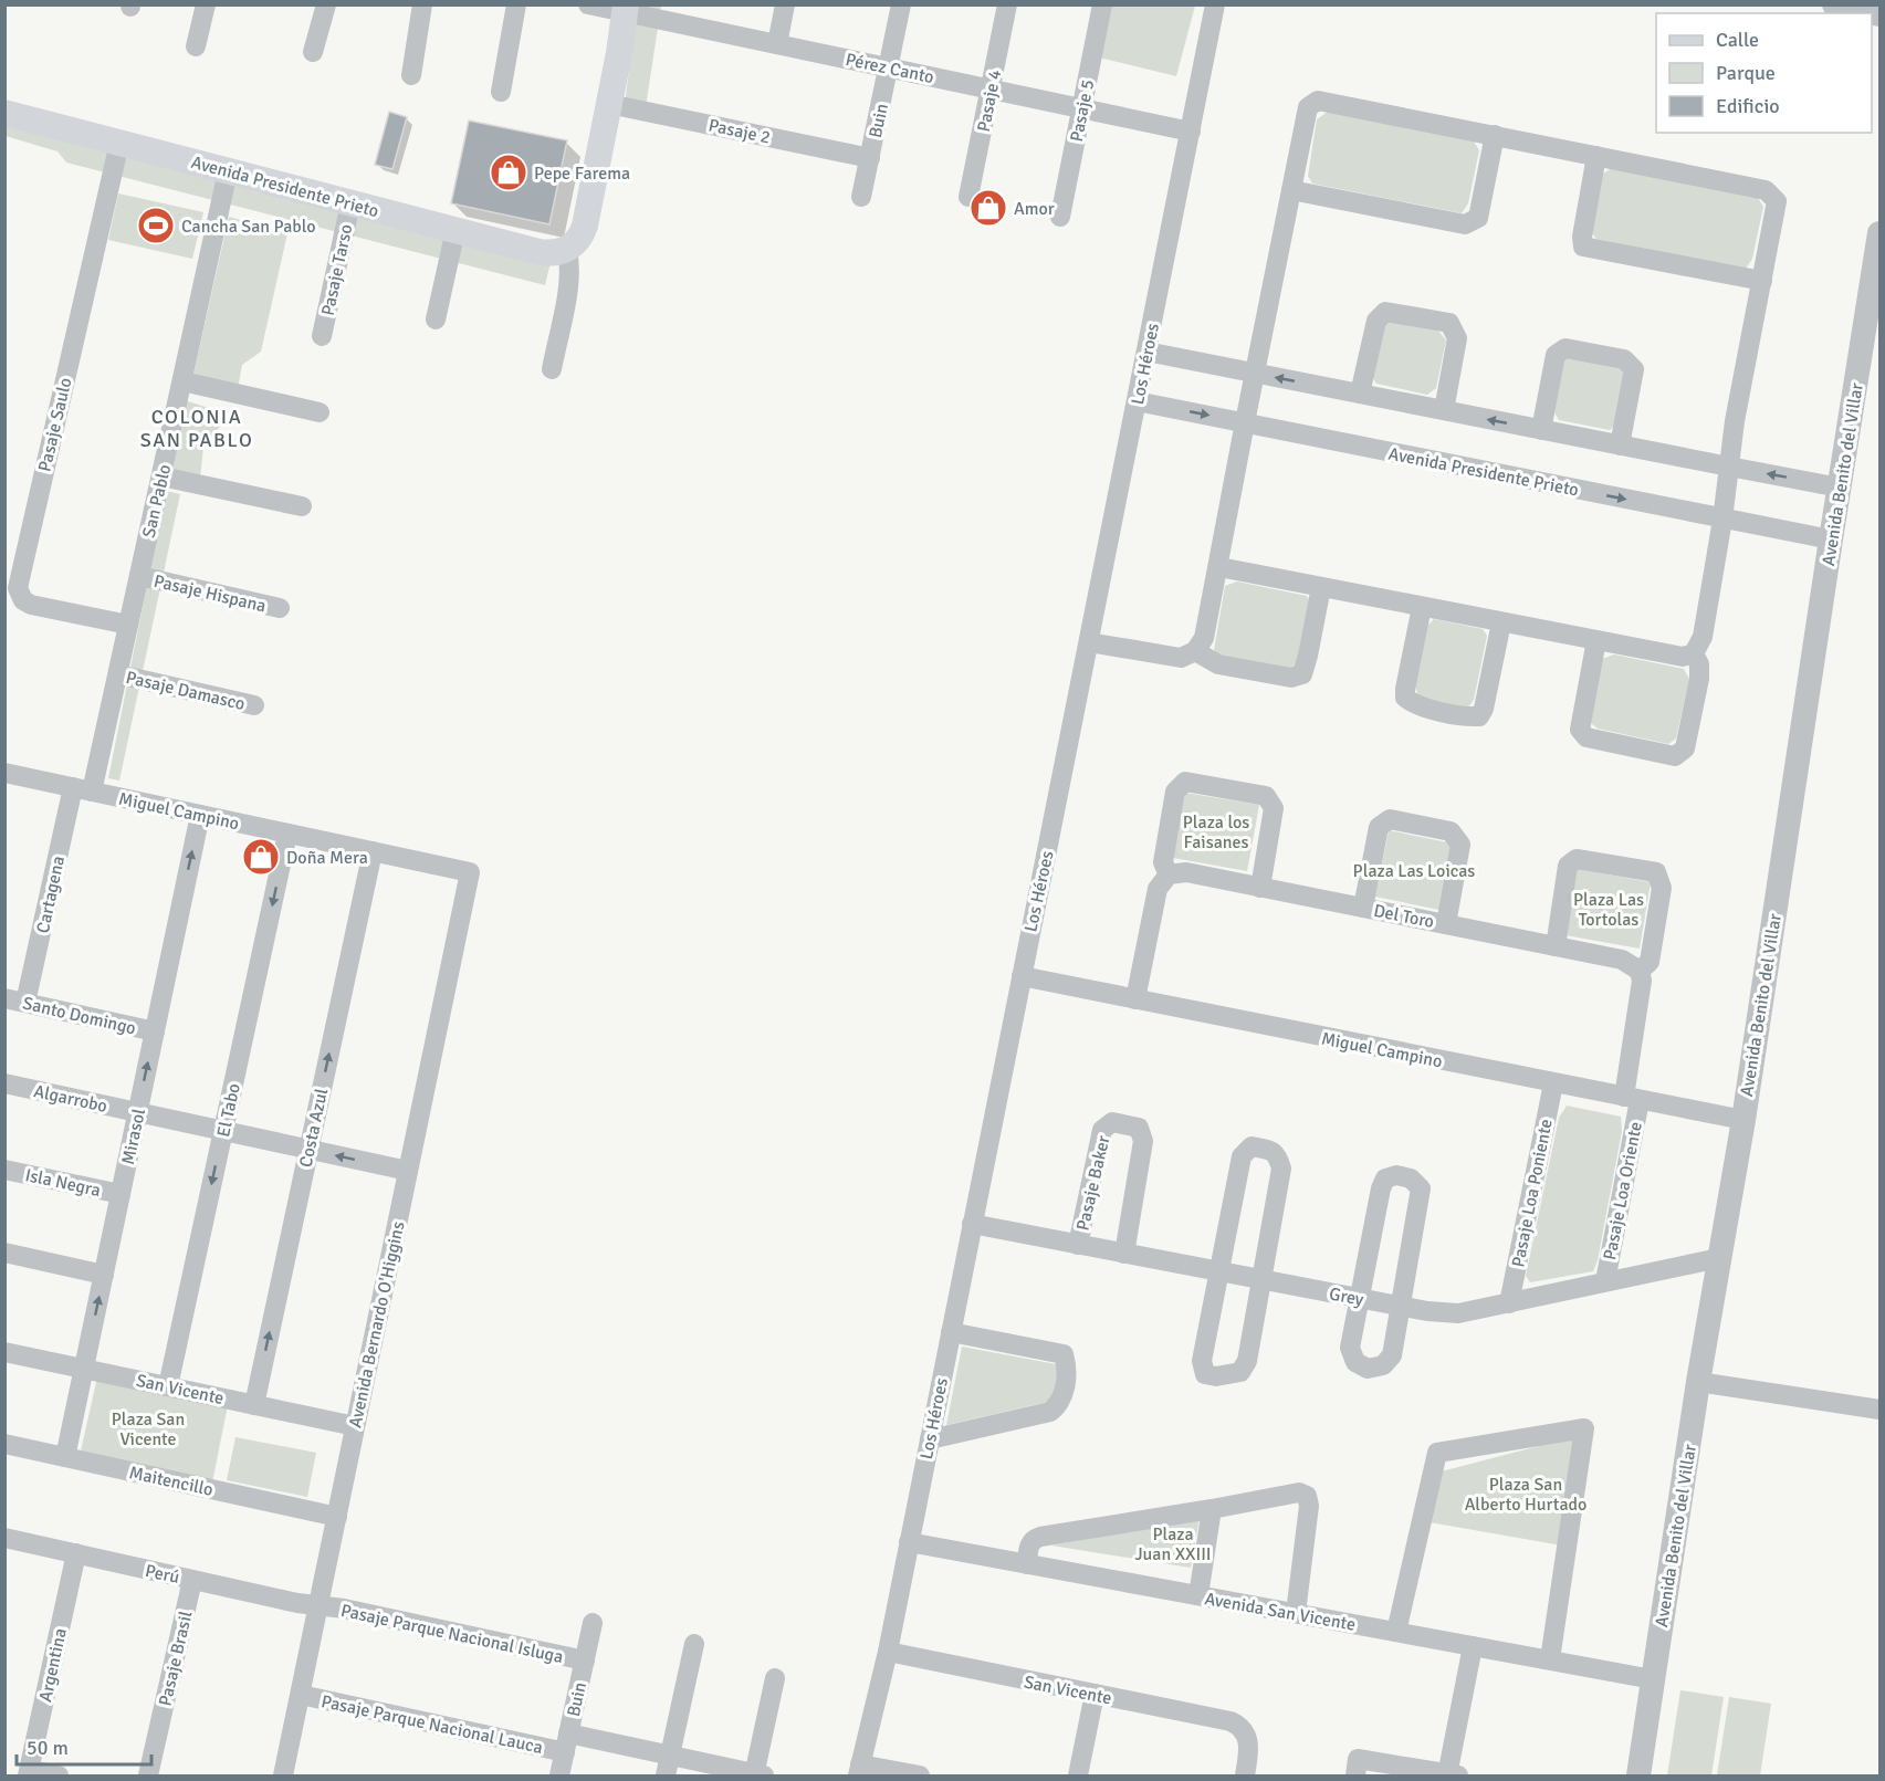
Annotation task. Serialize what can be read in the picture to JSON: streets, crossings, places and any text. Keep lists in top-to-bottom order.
{
  "streets": {
    "main road": ["Avenida Presidente Prieto"],
    "street": [
      "Pérez Canto",
      "Pasaje 4",
      "Pasaje 5",
      "Buin",
      "Pasaje 2",
      "Pasaje Tarso",
      "Los Héroes",
      "Pasaje Saulo",
      "Avenida Benito del Villar",
      "San Pablo",
      "Pasaje Hispana",
      "Pasaje Damasco",
      "Miguel Campino",
      "Cartagena",
      "Del Toro",
      "Santo Domingo",
      "Algarrobo",
      "El Tabo",
      "Costa Azul",
      "Mirasol",
      "Isla Negra",
      "Pasaje Baker",
      "Pasaje Loa Oriente",
      "Pasaje Loa Poniente",
      "Grey",
      "Avenida Bernardo O'Higgins",
      "San Vicente",
      "Maitencillo",
      "Perú",
      "Avenida San Vicente",
      "Pasaje Parque Nacional Isluga",
      "Pasaje Brasil",
      "Argentina",
      "Pasaje Parque Nacional Lauca"
    ]
  },
  "crossings": [
    ["Pérez Canto", "Pasaje 4"],
    ["Pérez Canto", "Pasaje 5"],
    ["Pérez Canto", "Buin"],
    ["Pérez Canto", "Los Héroes"],
    ["Buin", "Pasaje 2"],
    ["Buin", "Pasaje Parque Nacional Isluga"],
    ["Buin", "Pasaje Parque Nacional Lauca"],
    ["Avenida Presidente Prieto", "Pasaje Tarso"],
    ["Avenida Presidente Prieto", "Los Héroes"],
    ["Avenida Presidente Prieto", "Pasaje Saulo"],
    ["Avenida Presidente Prieto", "Avenida Benito del Villar"],
    ["Avenida Presidente Prieto", "San Pablo"],
    ["Los Héroes", "Miguel Campino"],
    ["Los Héroes", "Grey"],
    ["Los Héroes", "San Vicente"],
    ["Los Héroes", "Avenida San Vicente"],
    ["Pasaje Saulo", "San Pablo"],
    ["Avenida Benito del Villar", "Miguel Campino"],
    ["Avenida Benito del Villar", "Grey"],
    ["Avenida Benito del Villar", "Avenida San Vicente"],
    ["San Pablo", "Pasaje Hispana"],
    ["San Pablo", "Pasaje Damasco"],
    ["San Pablo", "Miguel Campino"],
    ["San Pablo", "Cartagena"],
    ["Miguel Campino", "Cartagena"],
    ["Miguel Campino", "El Tabo"],
    ["Miguel Campino", "Costa Azul"],
    ["Miguel Campino", "Mirasol"],
    ["Miguel Campino", "Pasaje Loa Oriente"],
    ["Miguel Campino", "Pasaje Loa Poniente"],
    ["Miguel Campino", "Avenida Bernardo O'Higgins"],
    ["Cartagena", "Santo Domingo"],
    ["Santo Domingo", "Mirasol"],
    ["Algarrobo", "El Tabo"],
    ["Algarrobo", "Costa Azul"],
    ["Algarrobo", "Mirasol"],
    ["Algarrobo", "Avenida Bernardo O'Higgins"],
    ["El Tabo", "San Vicente"],
    ["Costa Azul", "San Vicente"],
    ["Mirasol", "Isla Negra"],
    ["Mirasol", "San Vicente"],
    ["Mirasol", "Maitencillo"],
    ["Pasaje Baker", "Grey"],
    ["Pasaje Loa Oriente", "Grey"],
    ["Pasaje Loa Poniente", "Grey"],
    ["Avenida Bernardo O'Higgins", "San Vicente"],
    ["Avenida Bernardo O'Higgins", "Maitencillo"],
    ["Avenida Bernardo O'Higgins", "Perú"],
    ["Avenida Bernardo O'Higgins", "Pasaje Parque Nacional Isluga"],
    ["Avenida Bernardo O'Higgins", "Pasaje Parque Nacional Lauca"],
    ["Perú", "Pasaje Parque Nacional Isluga"],
    ["Perú", "Pasaje Brasil"],
    ["Perú", "Argentina"]
  ],
  "one_way": [
    "Avenida Presidente Prieto",
    "El Tabo",
    "Costa Azul",
    "Mirasol"
  ],
  "districts": ["COLONIA SAN PABLO"],
  "parks": [
    "Plaza los Faisanes",
    "Plaza Las Loicas",
    "Plaza Las Tortolas",
    "Plaza San Vicente",
    "Plaza San Alberto Hurtado",
    "Plaza Juan XXIII"
  ],
  "places": {
    "shop": ["Pepe Farema", "Amor", "Doña Mera"],
    "sports": ["Cancha San Pablo"]
  },
  "legend": ["Calle", "Parque", "Edificio"],
  "scale_bar": "50 m"
}
